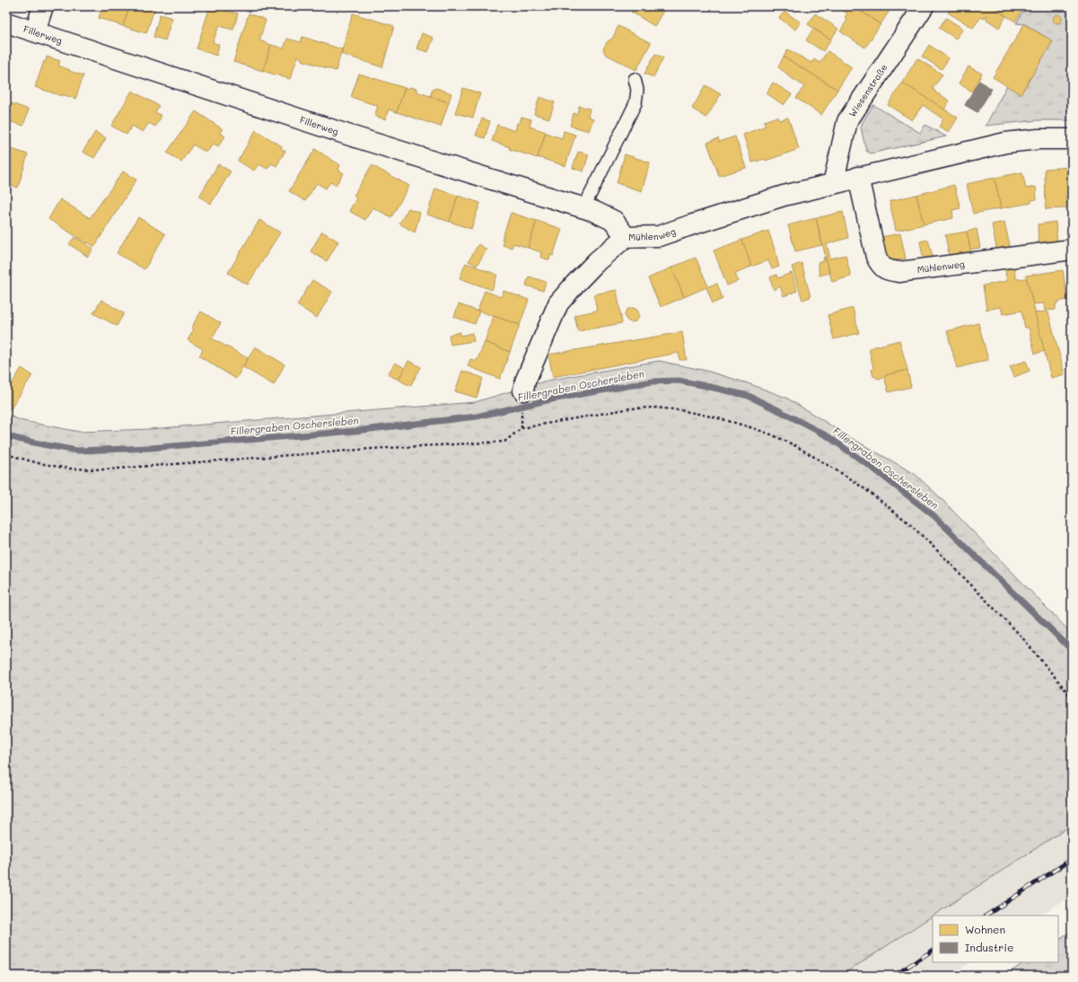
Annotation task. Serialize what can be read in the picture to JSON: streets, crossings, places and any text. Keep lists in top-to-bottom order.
{
  "streets": {
    "street": ["Fillerweg", "Wiesenstraße", "Mühlenweg"]
  },
  "crossings": [
    ["Fillerweg", "Mühlenweg"],
    ["Wiesenstraße", "Mühlenweg"]
  ],
  "water": ["Fillergraben Oschersleben"],
  "legend": ["Wohnen", "Industrie"]
}
